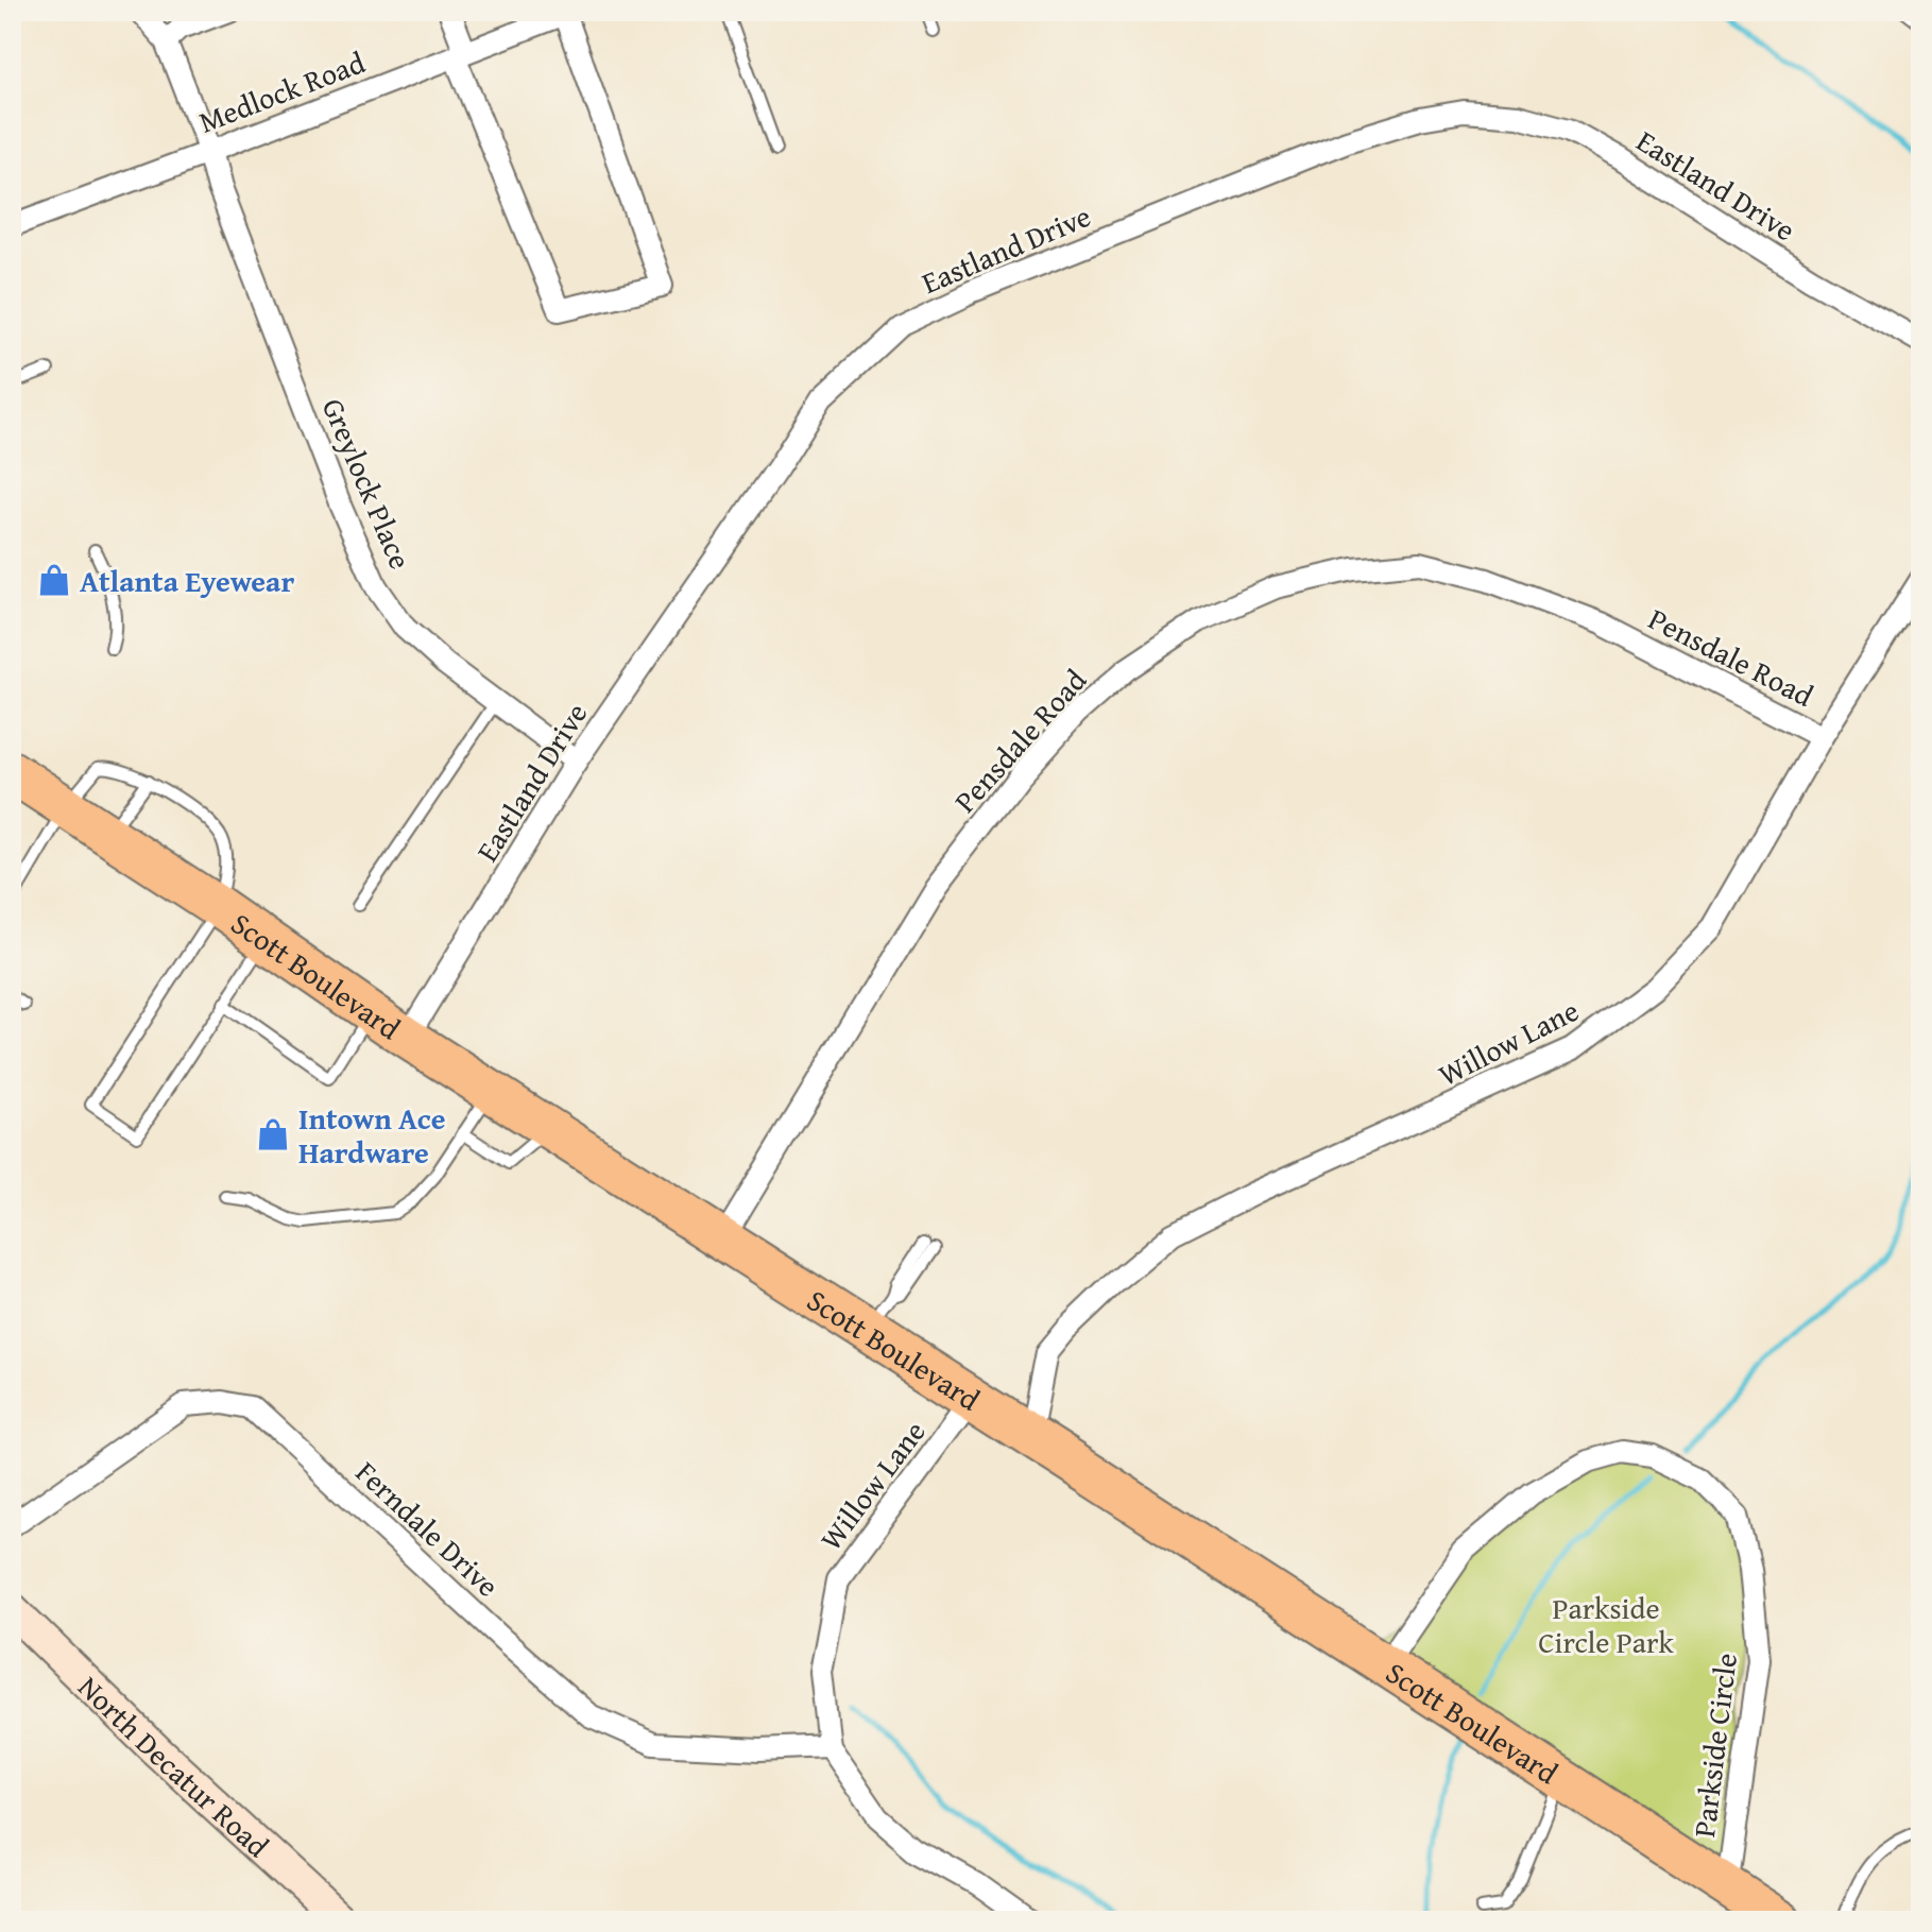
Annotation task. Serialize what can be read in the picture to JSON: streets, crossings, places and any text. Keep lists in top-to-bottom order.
{
  "streets": {
    "highway": ["Scott Boulevard"],
    "main road": ["North Decatur Road"],
    "street": [
      "Medlock Road",
      "Eastland Drive",
      "Greylock Place",
      "Pensdale Road",
      "Willow Lane",
      "Ferndale Drive",
      "Parkside Circle"
    ]
  },
  "crossings": [
    ["Medlock Road", "Greylock Place"],
    ["Eastland Drive", "Greylock Place"],
    ["Eastland Drive", "Scott Boulevard"],
    ["Pensdale Road", "Scott Boulevard"],
    ["Pensdale Road", "Willow Lane"],
    ["Scott Boulevard", "Willow Lane"],
    ["Scott Boulevard", "Parkside Circle"],
    ["Willow Lane", "Ferndale Drive"]
  ],
  "parks": ["Parkside Circle Park"],
  "places": {
    "shop": ["Atlanta Eyewear", "Intown Ace Hardware"]
  }
}
